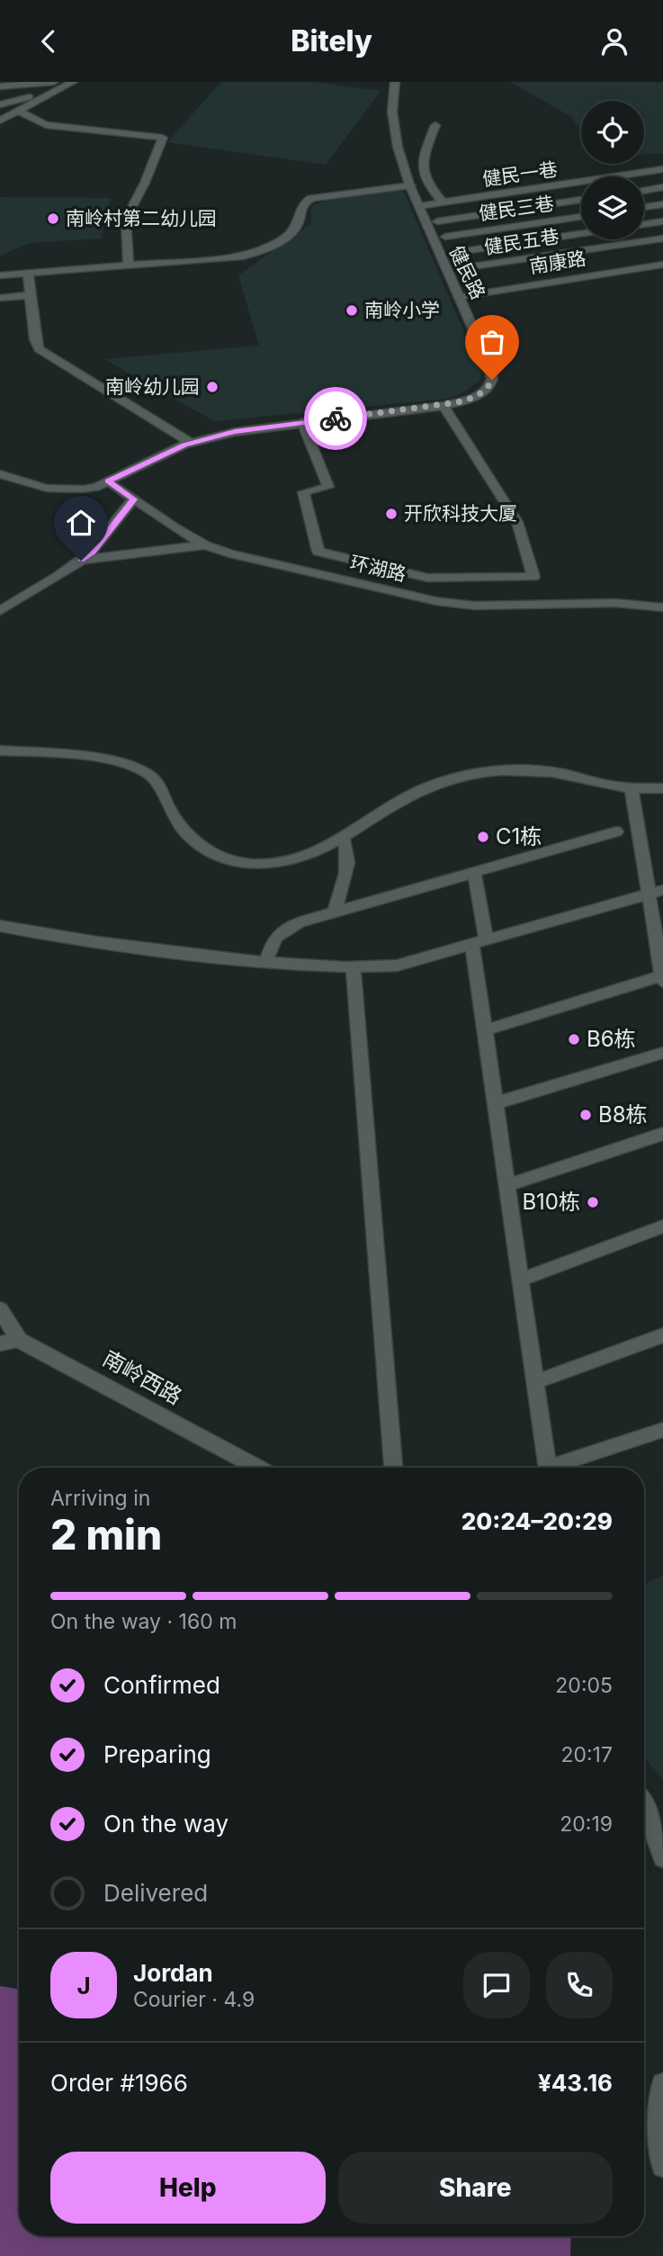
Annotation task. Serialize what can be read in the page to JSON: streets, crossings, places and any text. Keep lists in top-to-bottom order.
{
  "streets": {
    "street": [
      "健民一巷",
      "健民三巷",
      "健民五巷",
      "南康路",
      "健民路",
      "环湖路",
      "南岭西路"
    ]
  },
  "crossings": [
    ["健民一巷", "健民路"],
    ["南康路", "健民路"],
    ["健民路", "环湖路"]
  ],
  "places": [
    "南岭村第二幼儿园",
    "南岭小学",
    "南岭幼儿园",
    "开欣科技大厦",
    "C1栋",
    "B6栋",
    "B8栋",
    "B10栋"
  ],
  "page": {
    "header": "Bitely",
    "heading": ["2 min", "Arriving in", "20:24–20:29"],
    "panel": [
      "Jordan",
      "Courier · 4.9",
      "Order #1966",
      "¥43.16"
    ],
    "bar": "On the way · 160 m",
    "list": [
      ["Confirmed", "20:05"],
      ["Preparing", "20:17"],
      ["On the way", "20:19"],
      "Delivered"
    ],
    "round": "J",
    "buttons": ["Help", "Share"]
  }
}
